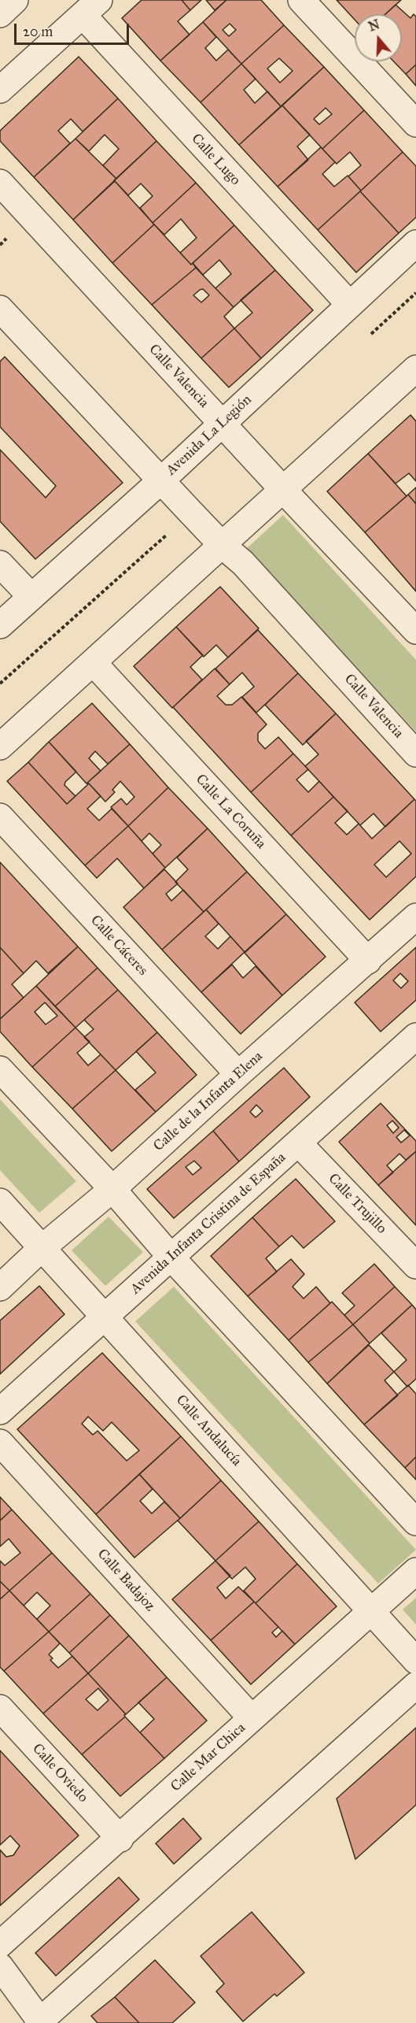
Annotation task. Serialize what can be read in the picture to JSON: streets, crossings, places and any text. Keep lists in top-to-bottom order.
{
  "streets": {
    "street": [
      "Calle Lugo",
      "Calle Valencia",
      "Avenida La Legión",
      "Calle La Coruña",
      "Calle Cáceres",
      "Calle de la Infanta Elena",
      "Calle Trujillo",
      "Avenida Infanta Cristina de España",
      "Calle Andalucía",
      "Calle Badajoz",
      "Calle Mar Chica",
      "Calle Oviedo"
    ]
  },
  "crossings": [
    ["Calle Lugo", "Avenida La Legión"],
    ["Calle Valencia", "Avenida La Legión"],
    ["Calle La Coruña", "Calle de la Infanta Elena"],
    ["Calle Cáceres", "Calle de la Infanta Elena"],
    ["Calle de la Infanta Elena", "Calle Andalucía"],
    ["Calle Trujillo", "Avenida Infanta Cristina de España"],
    ["Avenida Infanta Cristina de España", "Calle Andalucía"],
    ["Calle Andalucía", "Calle Mar Chica"],
    ["Calle Badajoz", "Calle Mar Chica"],
    ["Calle Mar Chica", "Calle Oviedo"]
  ],
  "scale_bar": "20 m",
  "north": "top"
}
